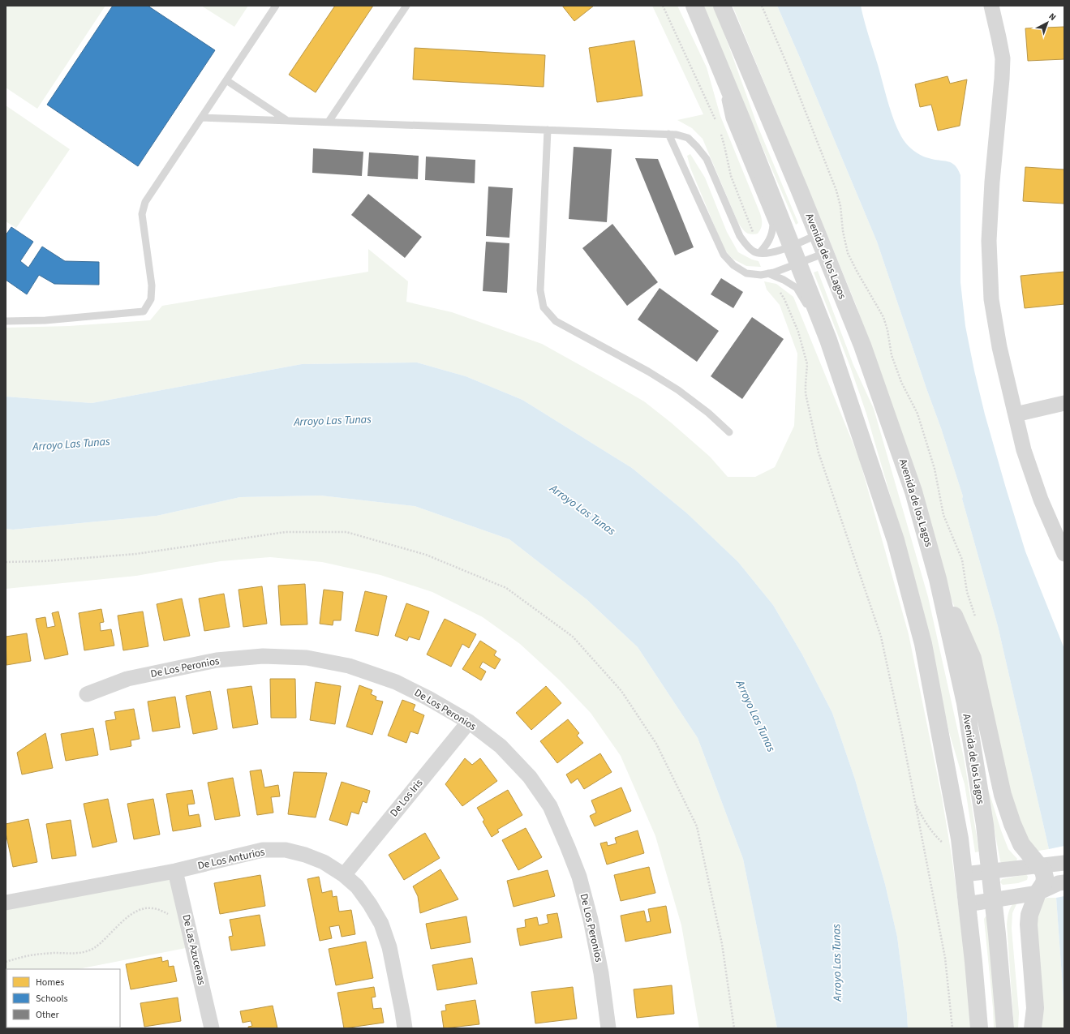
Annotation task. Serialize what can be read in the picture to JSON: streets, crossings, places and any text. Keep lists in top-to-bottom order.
{
  "streets": {
    "street": [
      "Avenida de los Lagos",
      "De Los Peronios",
      "De Los Iris",
      "De Los Anturios",
      "De Las Azucenas"
    ]
  },
  "crossings": [
    ["De Los Peronios", "De Los Iris"],
    ["De Los Iris", "De Los Anturios"],
    ["De Los Anturios", "De Las Azucenas"]
  ],
  "water": ["Arroyo Las Tunas"],
  "legend": ["Homes", "Schools", "Other"],
  "north": "top right"
}
